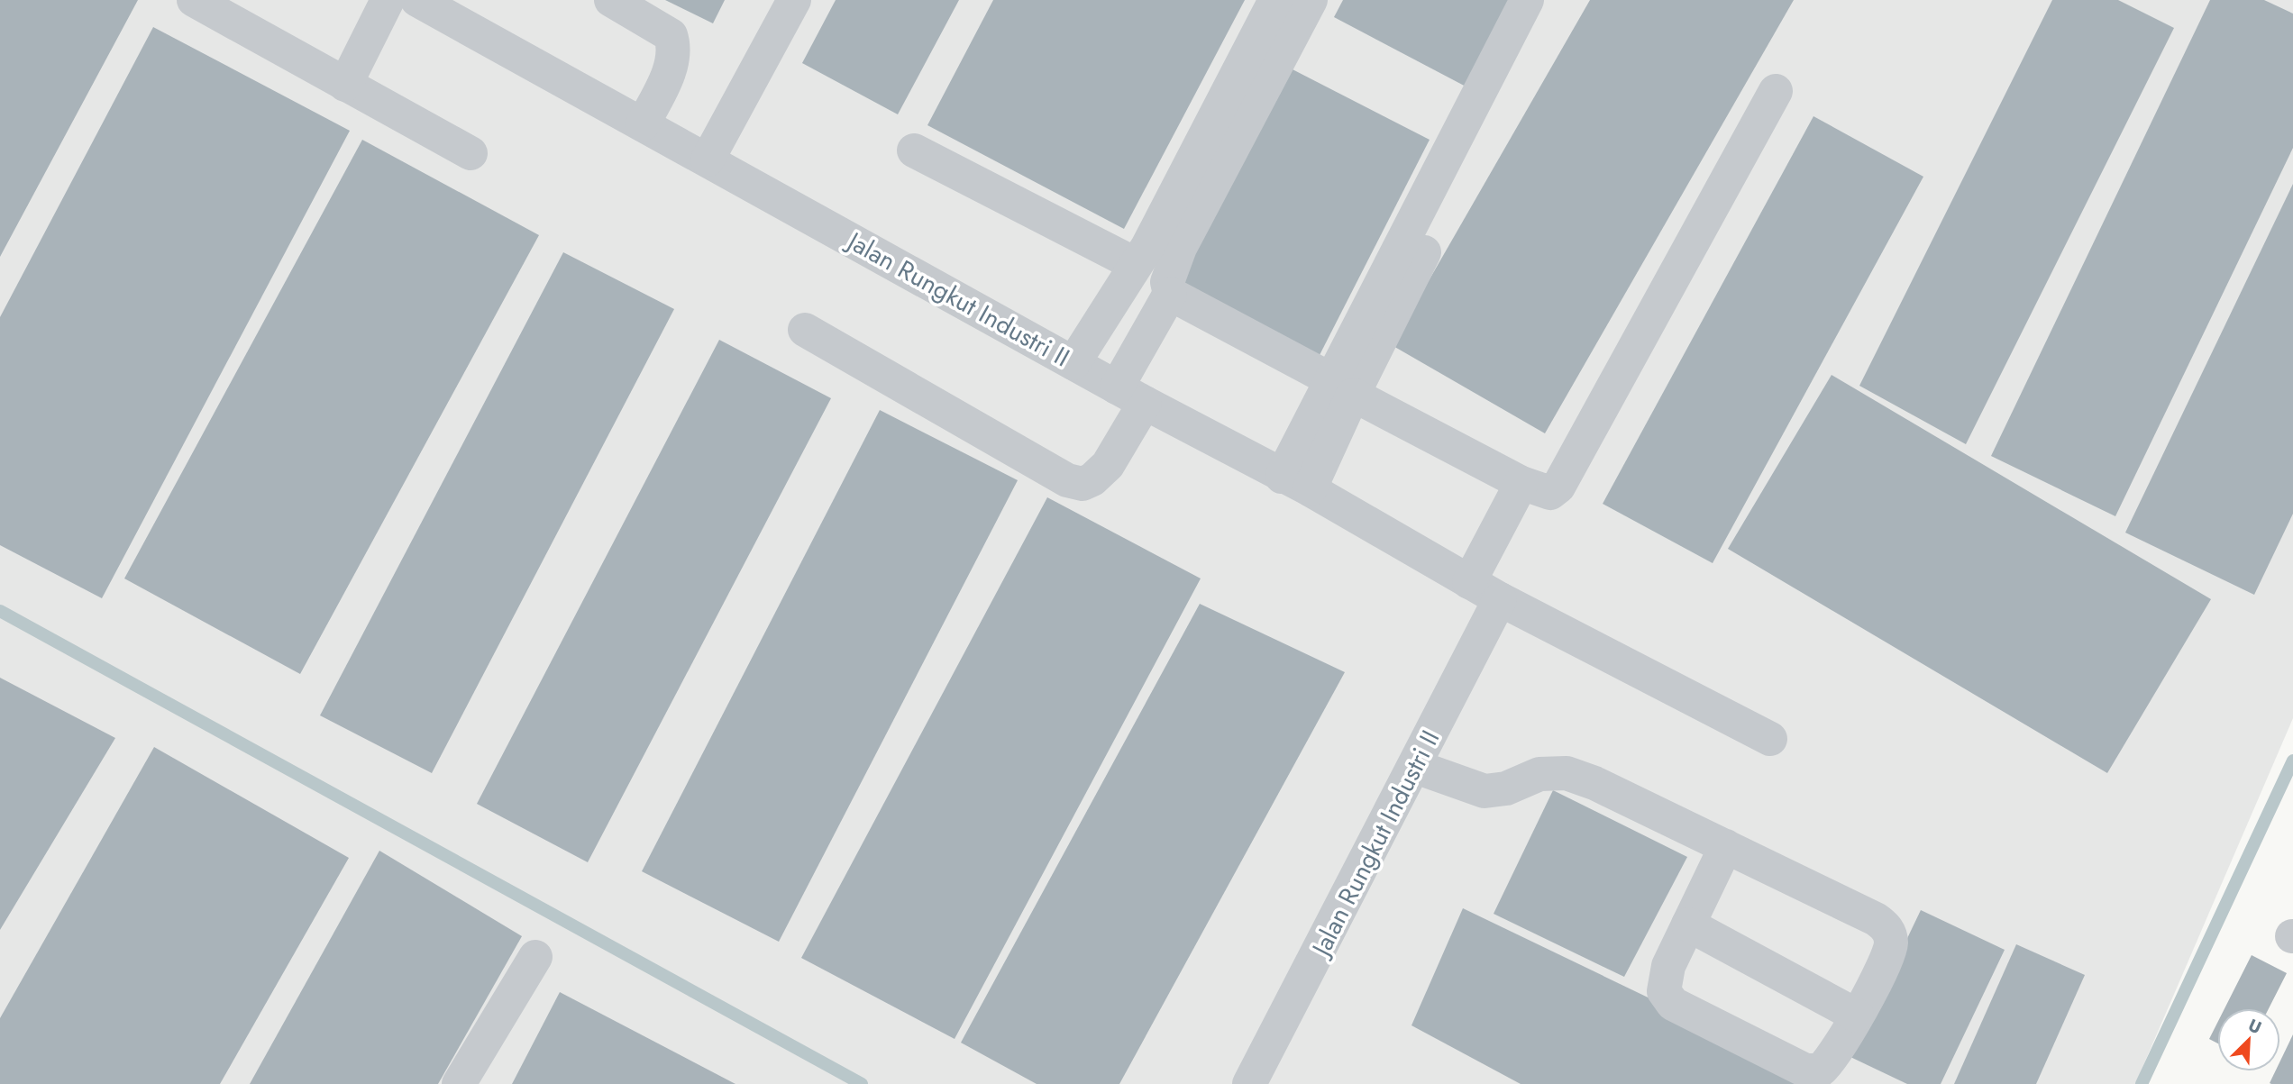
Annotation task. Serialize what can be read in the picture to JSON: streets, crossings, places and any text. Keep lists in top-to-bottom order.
{
  "streets": {
    "lane": ["Jalan Rungkut Industri II"]
  },
  "north": "top right"
}
